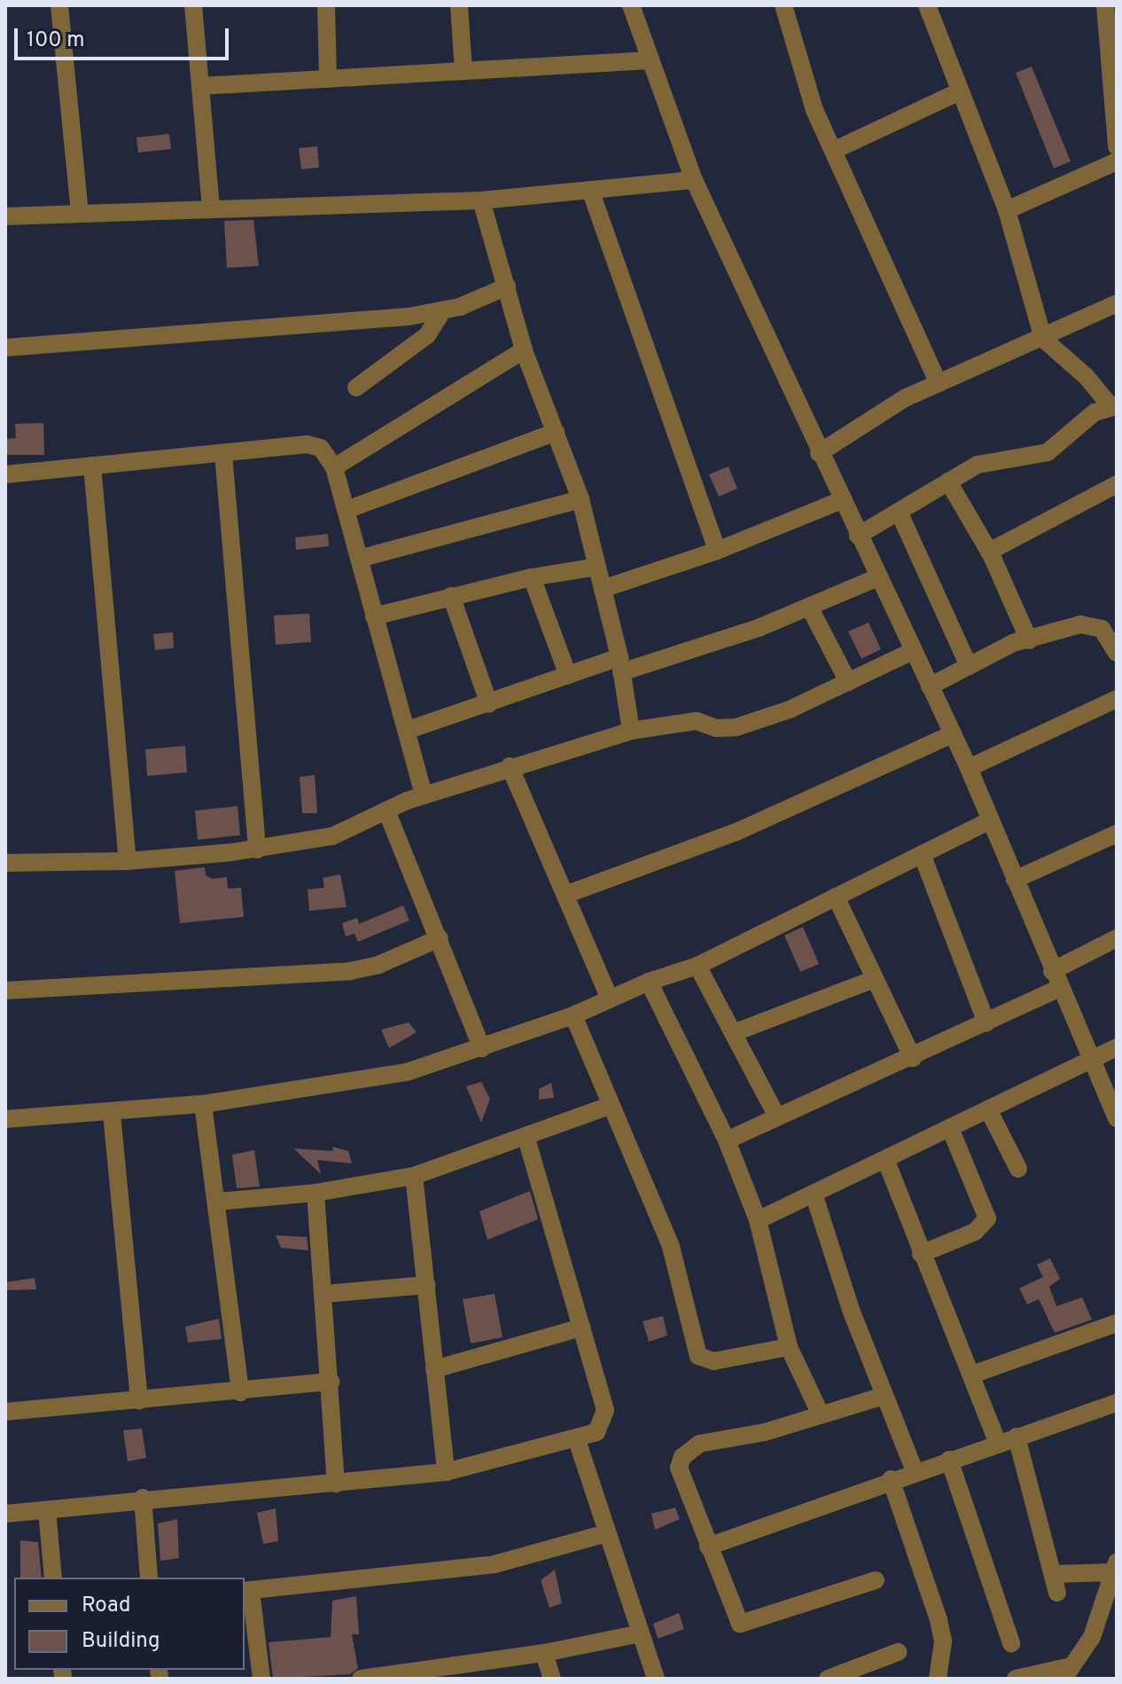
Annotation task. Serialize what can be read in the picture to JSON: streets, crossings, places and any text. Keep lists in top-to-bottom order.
{
  "legend": ["Road", "Building"],
  "scale_bar": "100 m"
}
